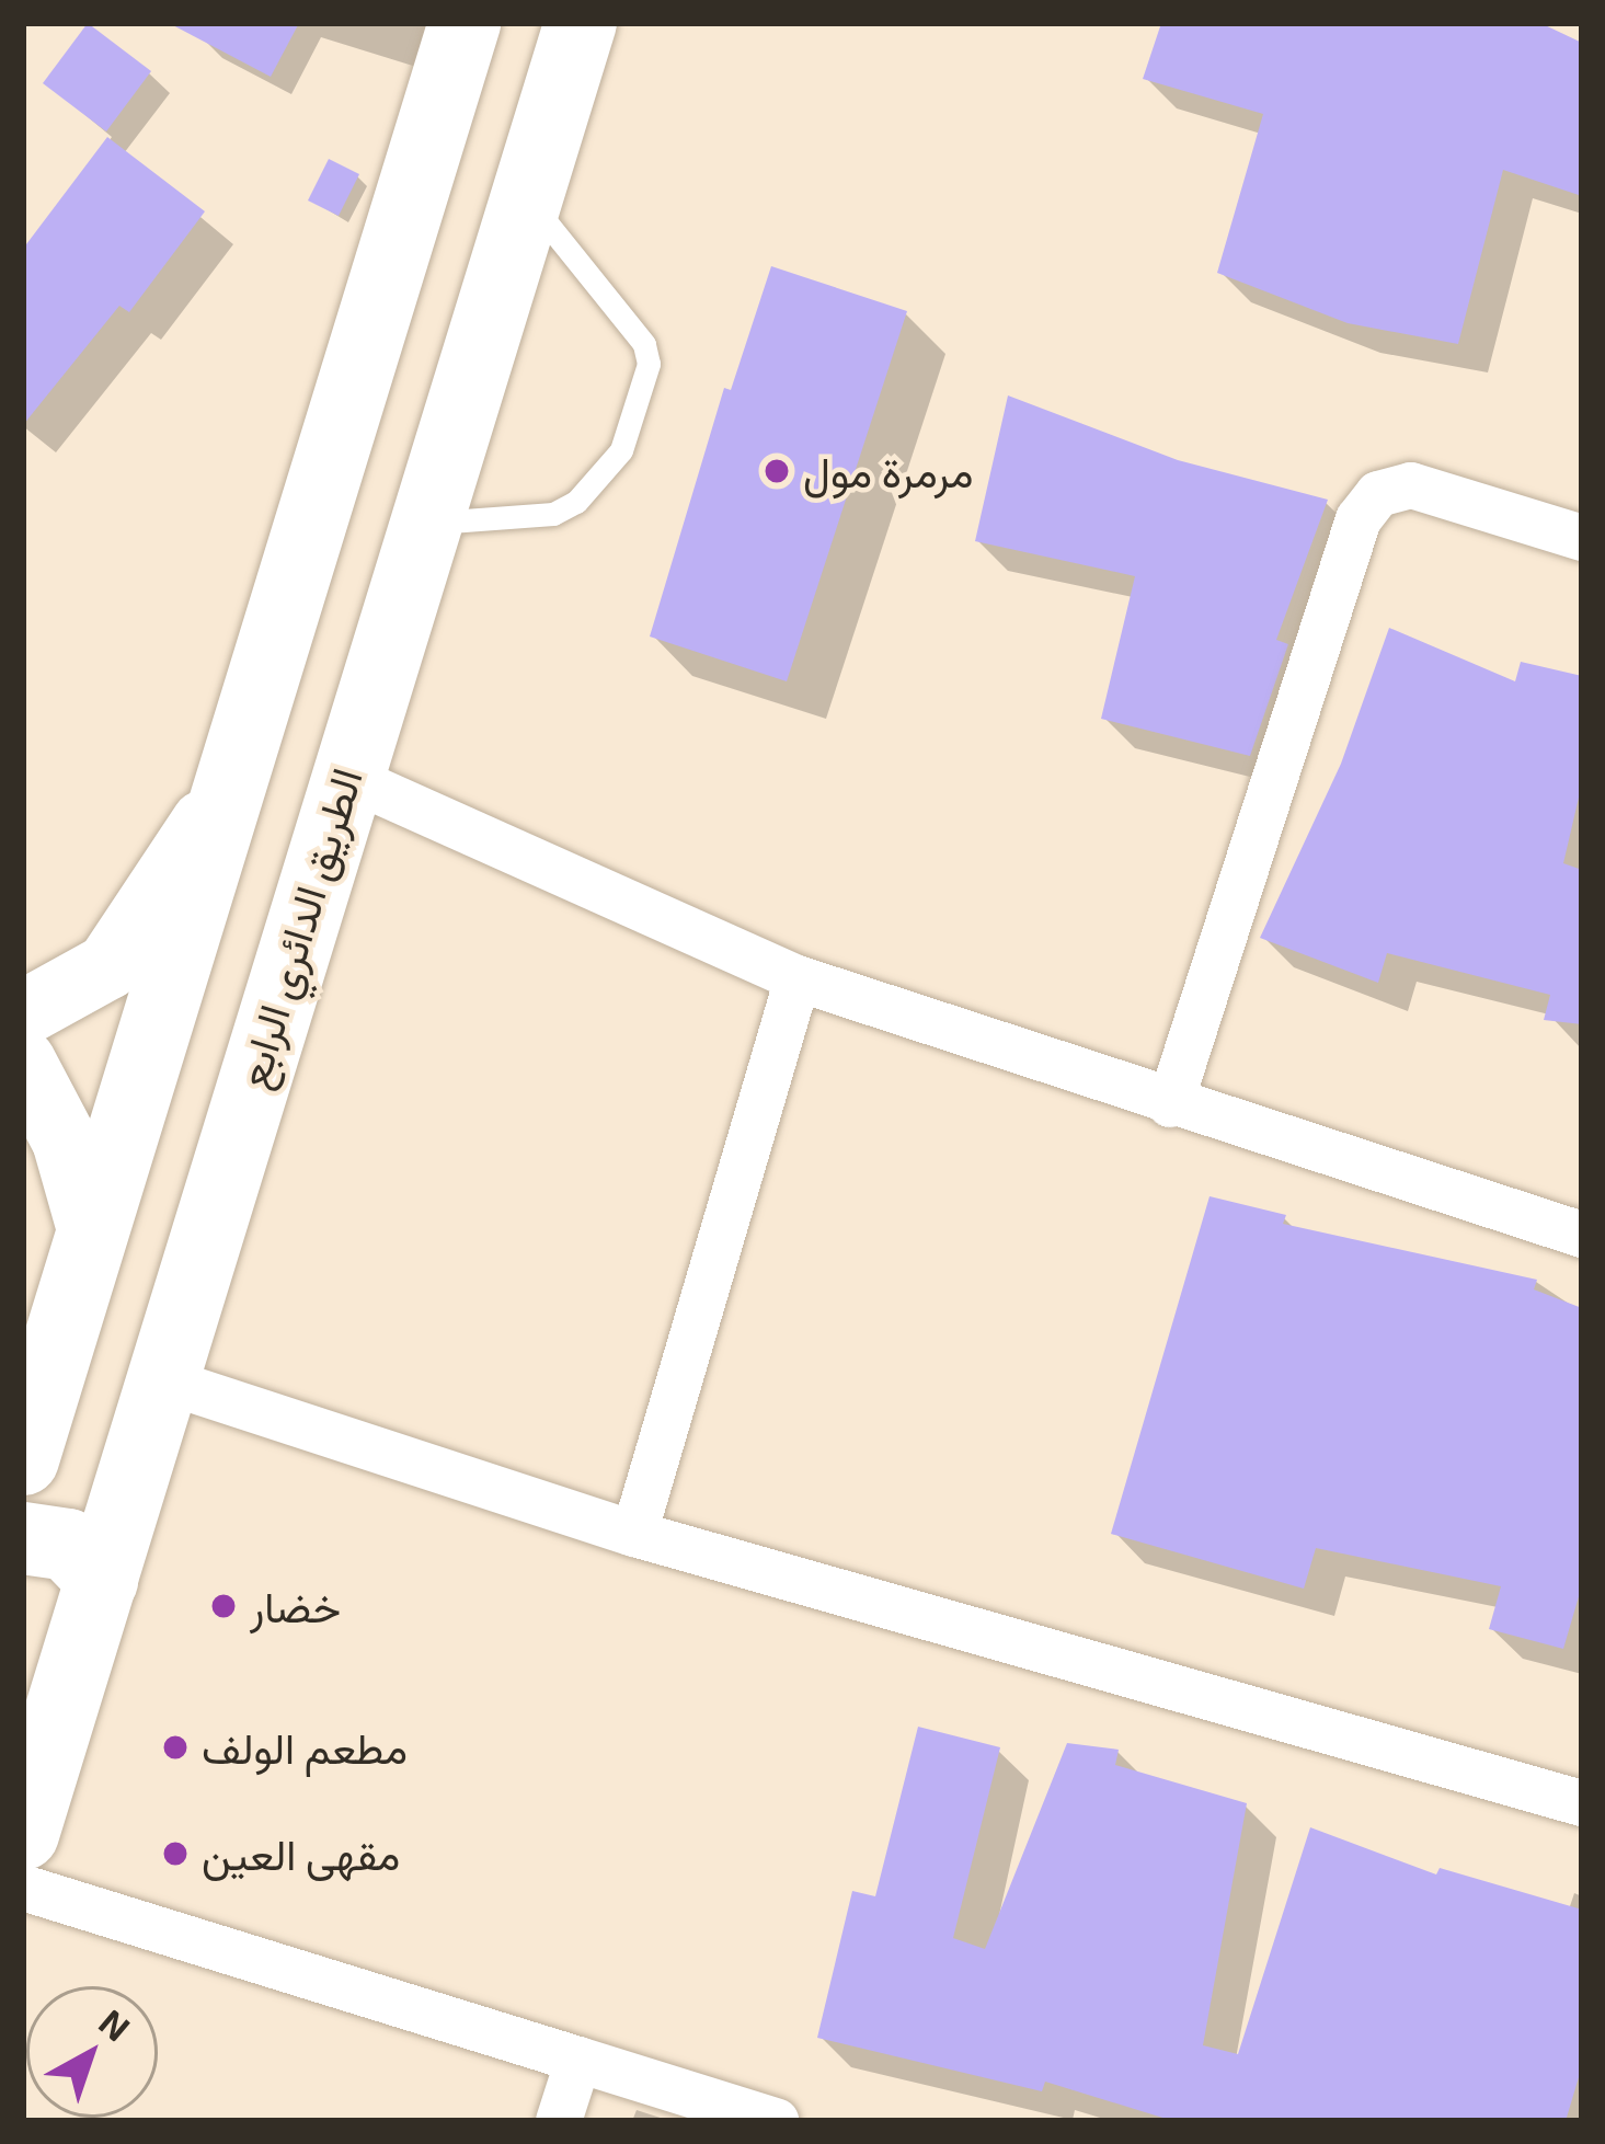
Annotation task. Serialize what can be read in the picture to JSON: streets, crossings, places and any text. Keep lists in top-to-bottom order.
{
  "streets": {
    "main road": ["الطريق الدائري الرابع"]
  },
  "places": [
    "مرمرة مول",
    "خضار",
    "مطعم الولف",
    "مقهى العين"
  ],
  "north": "top right"
}
